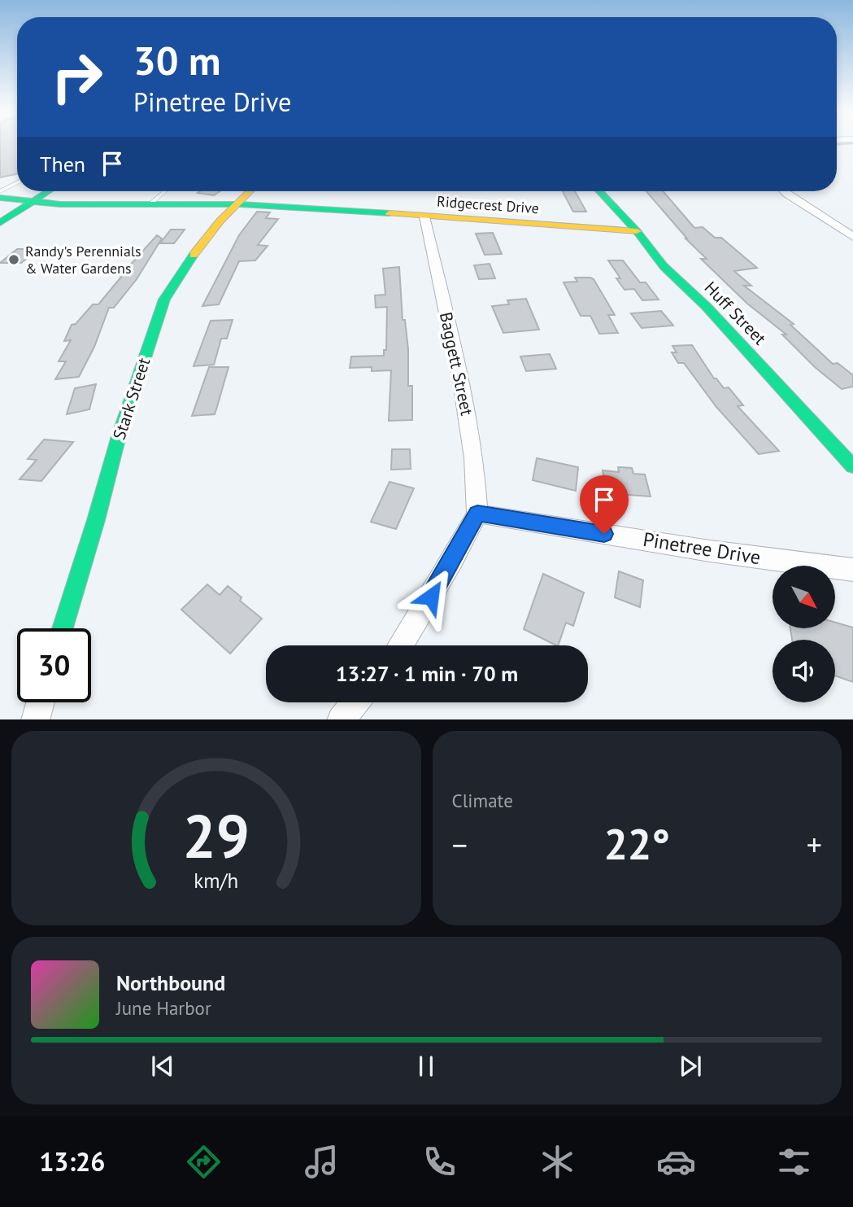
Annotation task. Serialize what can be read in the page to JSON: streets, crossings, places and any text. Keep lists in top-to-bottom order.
{
  "streets": {
    "street": [
      "Ridgecrest Drive",
      "Huff Street",
      "Baggett Street",
      "Stark Street",
      "Pinetree Drive"
    ]
  },
  "crossings": [
    ["Ridgecrest Drive", "Huff Street"],
    ["Ridgecrest Drive", "Baggett Street"],
    ["Ridgecrest Drive", "Stark Street"],
    ["Baggett Street", "Pinetree Drive"]
  ],
  "places": ["Randy's Perennials & Water Gardens"],
  "north": "bottom right",
  "page": {
    "turn": ["30 m", "Pinetree Drive"],
    "then": "Then",
    "limit": "30",
    "trip": "13:27 · 1 min · 70 m",
    "tile": "Climate",
    "heat": ["−", "22°", "+"],
    "song": ["Northbound", "June Harbor"],
    "tabs": "13:26",
    "gauge": ["29", "km/h"]
  }
}
